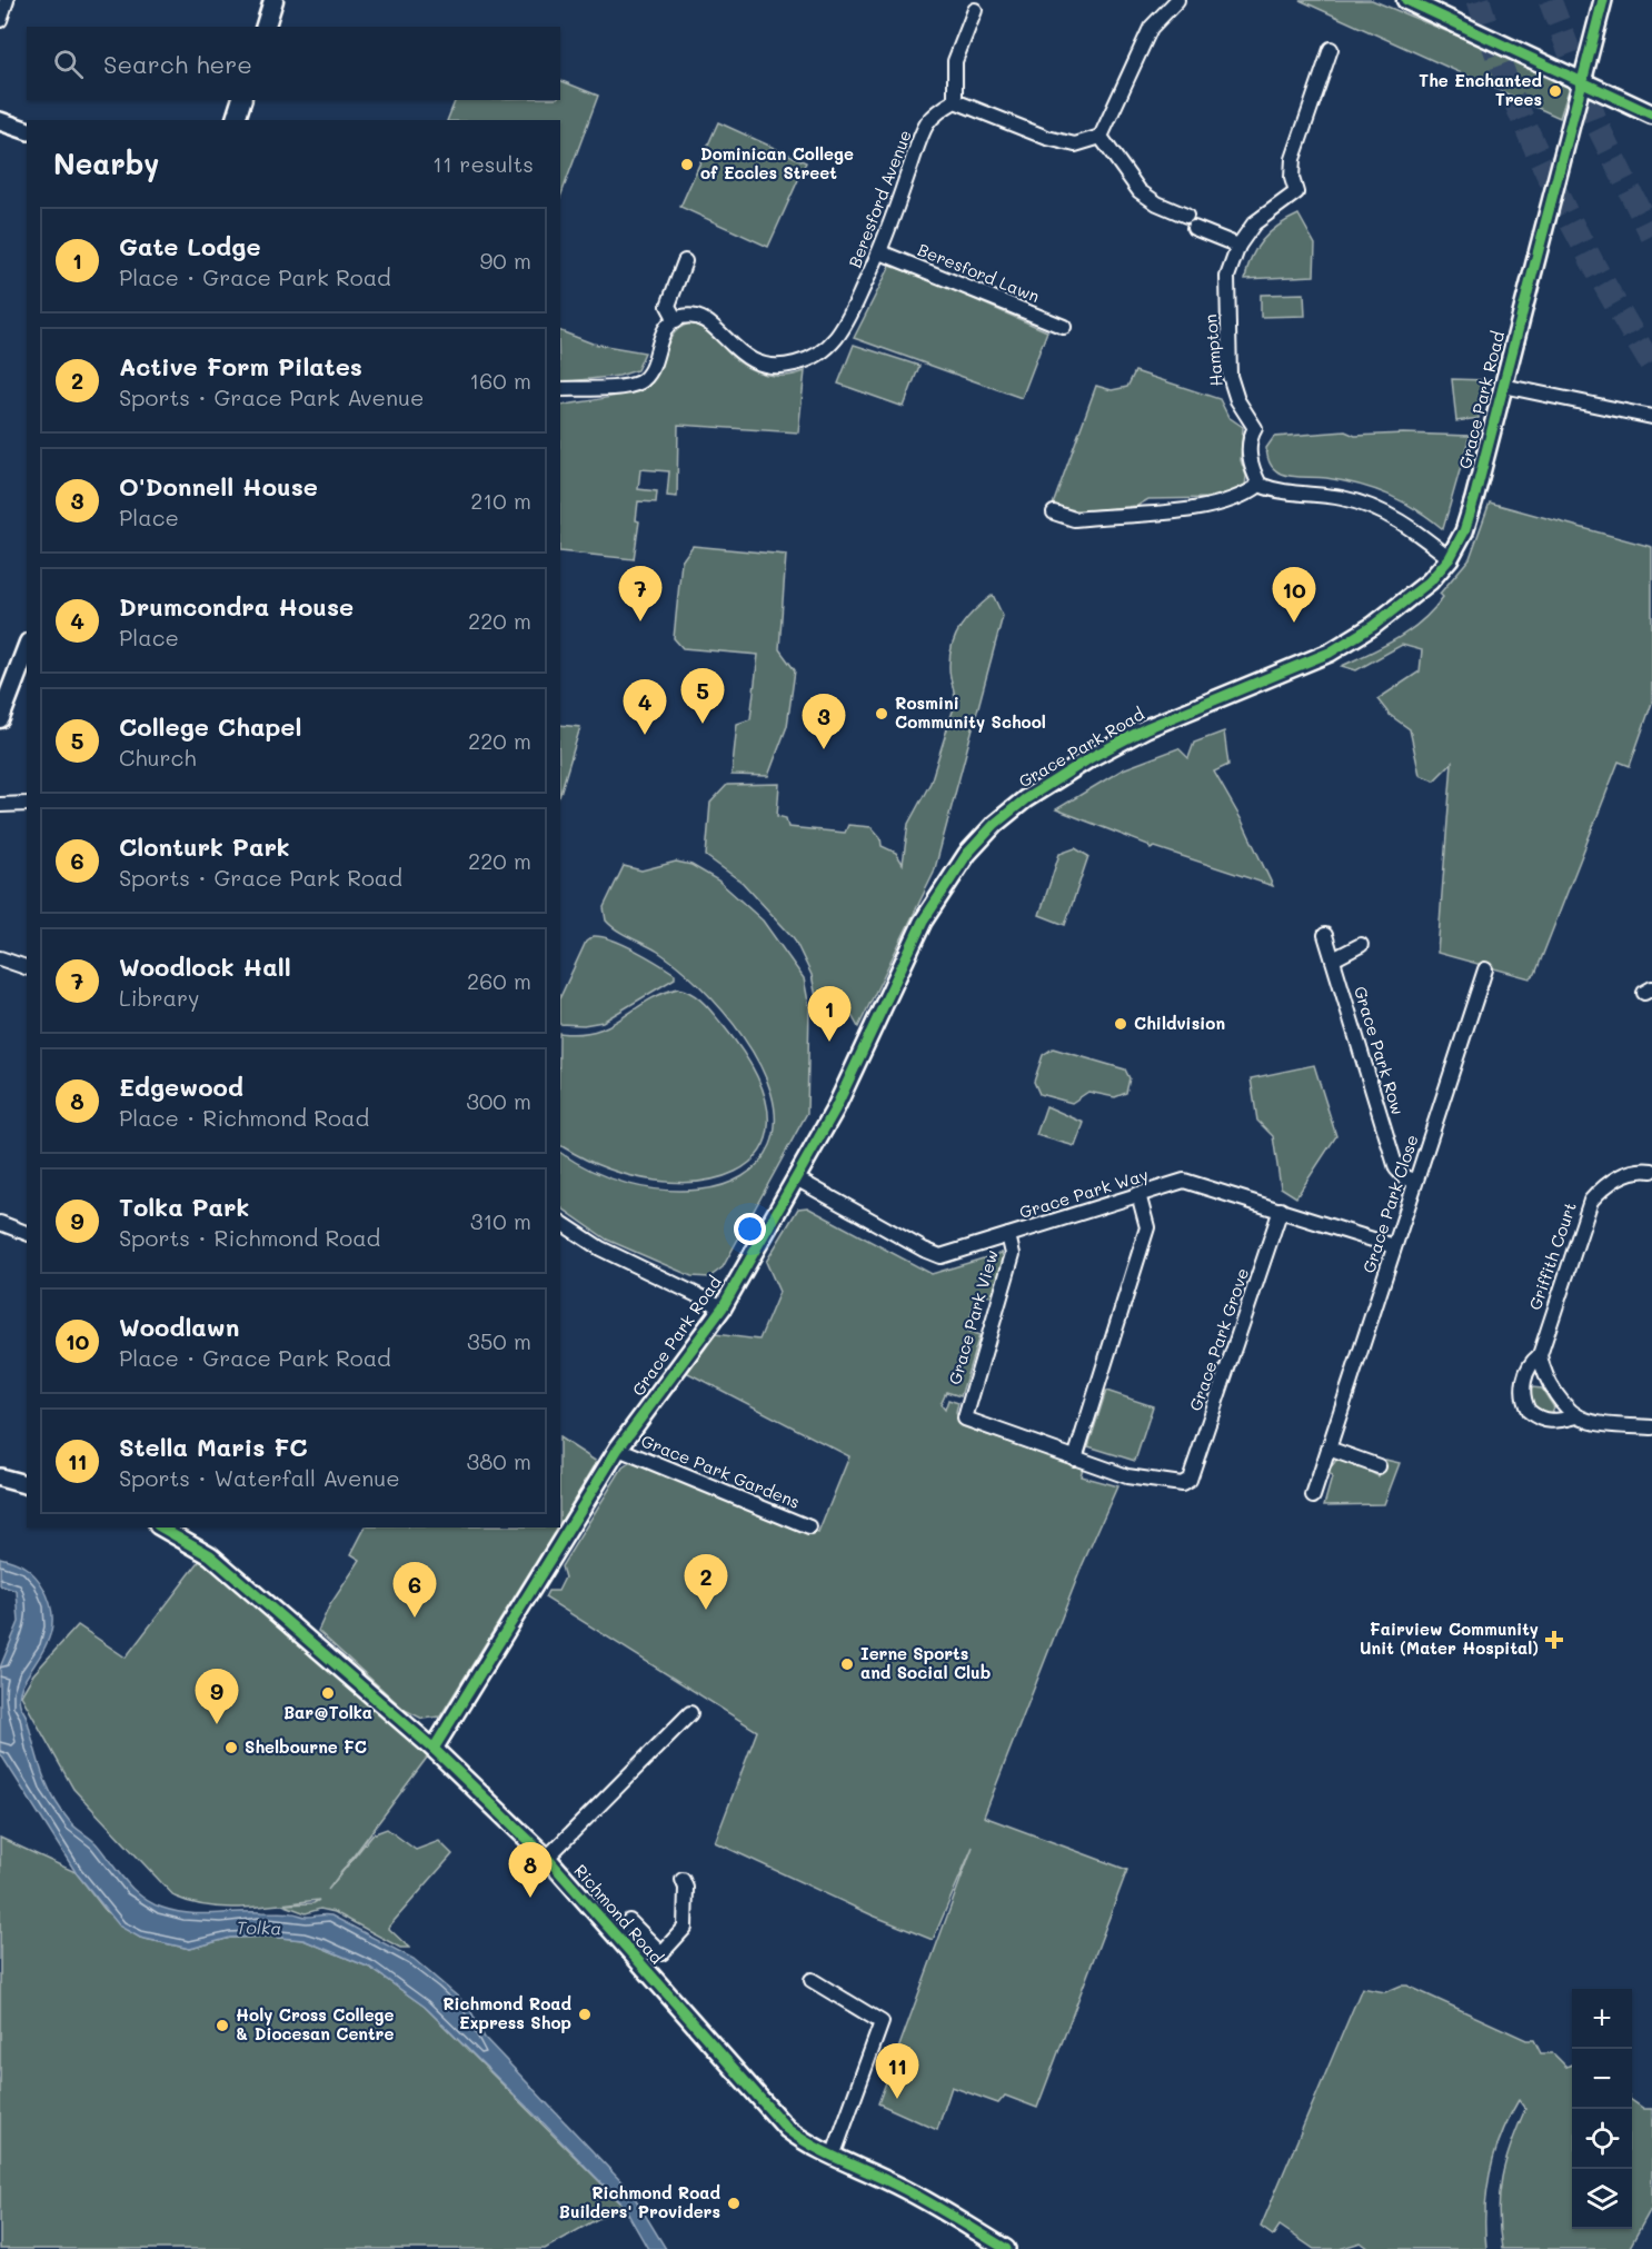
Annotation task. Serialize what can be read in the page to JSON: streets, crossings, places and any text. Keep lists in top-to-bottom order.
{
  "streets": {
    "street": [
      "Beresford Avenue",
      "Beresford Lawn",
      "Hampton",
      "Grace Park Road",
      "Grace Park Row",
      "Grace Park Way",
      "Grace Park Close",
      "Griffith Court",
      "Grace Park View",
      "Grace Park Grove",
      "Grace Park Gardens",
      "Richmond Road"
    ]
  },
  "crossings": [
    ["Beresford Avenue", "Beresford Lawn"],
    ["Grace Park Road", "Grace Park Way"],
    ["Grace Park Road", "Grace Park Gardens"],
    ["Grace Park Road", "Richmond Road"],
    ["Grace Park Row", "Grace Park Close"],
    ["Grace Park Way", "Grace Park Close"],
    ["Grace Park Way", "Grace Park View"],
    ["Grace Park Way", "Grace Park Grove"],
    ["Grace Park View", "Grace Park Grove"]
  ],
  "water": ["Tolka"],
  "places": {
    "other": [
      "The Enchanted Trees",
      "Dominican College of Eccles Street",
      "Rosmini Community School",
      "Childvision",
      "Ierne Sports and Social Club",
      "Bar@Tolka",
      "Shelbourne FC",
      "Richmond Road Express Shop",
      "Holy Cross College & Diocesan Centre",
      "Richmond Road Builders' Providers"
    ],
    "health": ["Fairview Community Unit (Mater Hospital)"]
  },
  "page": {
    "search": "Search here",
    "heading": ["Nearby", "11 results"],
    "list": [
      {
        "mark": "1",
        "name": "Gate Lodge",
        "note": "Place · Grace Park Road",
        "value": "90 m"
      },
      {
        "mark": "2",
        "name": "Active Form Pilates",
        "note": "Sports · Grace Park Avenue",
        "value": "160 m"
      },
      {
        "mark": "3",
        "name": "O'Donnell House",
        "note": "Place",
        "value": "210 m"
      },
      {
        "mark": "4",
        "name": "Drumcondra House",
        "note": "Place",
        "value": "220 m"
      },
      {
        "mark": "5",
        "name": "College Chapel",
        "note": "Church",
        "value": "220 m"
      },
      {
        "mark": "6",
        "name": "Clonturk Park",
        "note": "Sports · Grace Park Road",
        "value": "220 m"
      },
      {
        "mark": "7",
        "name": "Woodlock Hall",
        "note": "Library",
        "value": "260 m"
      },
      {
        "mark": "8",
        "name": "Edgewood",
        "note": "Place · Richmond Road",
        "value": "300 m"
      },
      {
        "mark": "9",
        "name": "Tolka Park",
        "note": "Sports · Richmond Road",
        "value": "310 m"
      },
      {
        "mark": "10",
        "name": "Woodlawn",
        "note": "Place · Grace Park Road",
        "value": "350 m"
      },
      {
        "mark": "11",
        "name": "Stella Maris FC",
        "note": "Sports · Waterfall Avenue",
        "value": "380 m"
      }
    ],
    "pins": [
      "7",
      "10",
      "5",
      "4",
      "3",
      "1",
      "2",
      "6",
      "9",
      "8",
      "11"
    ],
    "map_buttons": ["+", "−"]
  }
}
